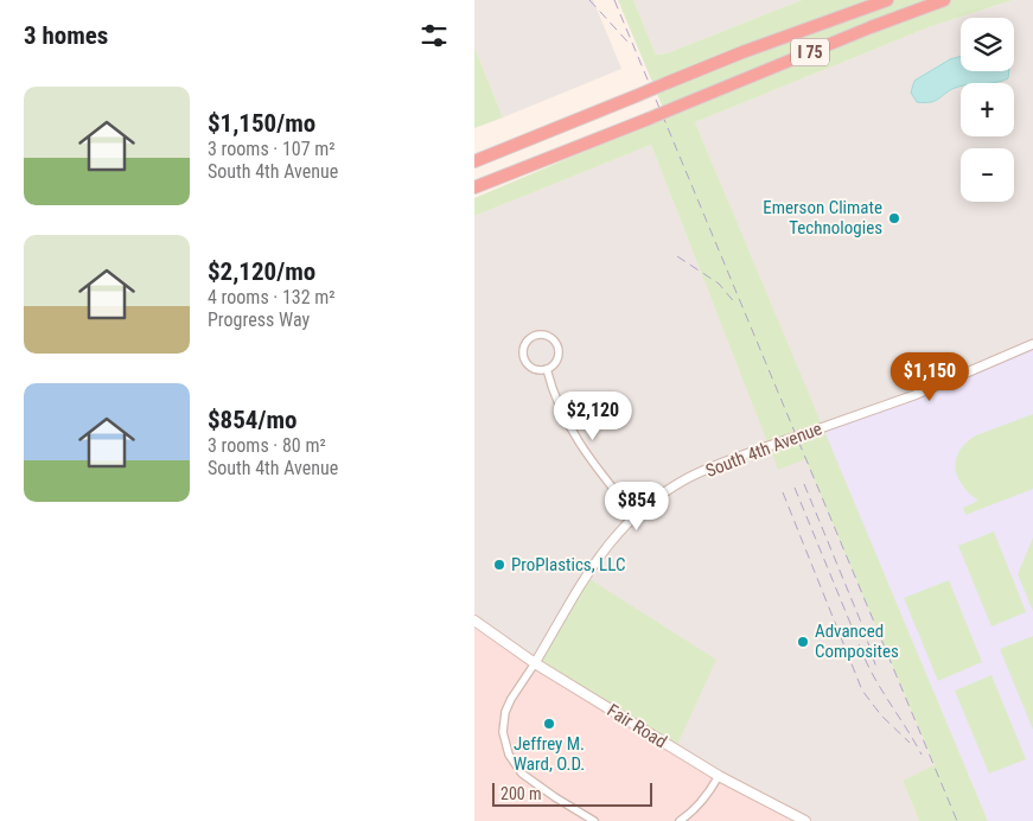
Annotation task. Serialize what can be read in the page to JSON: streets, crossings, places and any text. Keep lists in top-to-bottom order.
{
  "streets": {
    "highway": ["I 75"],
    "main road": ["Fair Road"],
    "street": ["South 4th Avenue"]
  },
  "crossings": [
    ["South 4th Avenue", "Fair Road"]
  ],
  "places": [
    "Emerson Climate Technologies",
    "ProPlastics, LLC",
    "Advanced Composites",
    "Jeffrey M. Ward, O.D."
  ],
  "scale_bar": "200 m",
  "page": {
    "heading": "3 homes",
    "map_buttons": ["+", "−"],
    "list": [
      {
        "name": "$1,150/mo",
        "note": "3 rooms · 107 m² · South 4th Avenue"
      },
      {
        "name": "$2,120/mo",
        "note": "4 rooms · 132 m² · Progress Way"
      },
      {
        "name": "$854/mo",
        "note": "3 rooms · 80 m² · South 4th Avenue"
      }
    ],
    "price": ["$1,150", "$2,120", "$854"],
    "scale": "200 m"
  }
}
